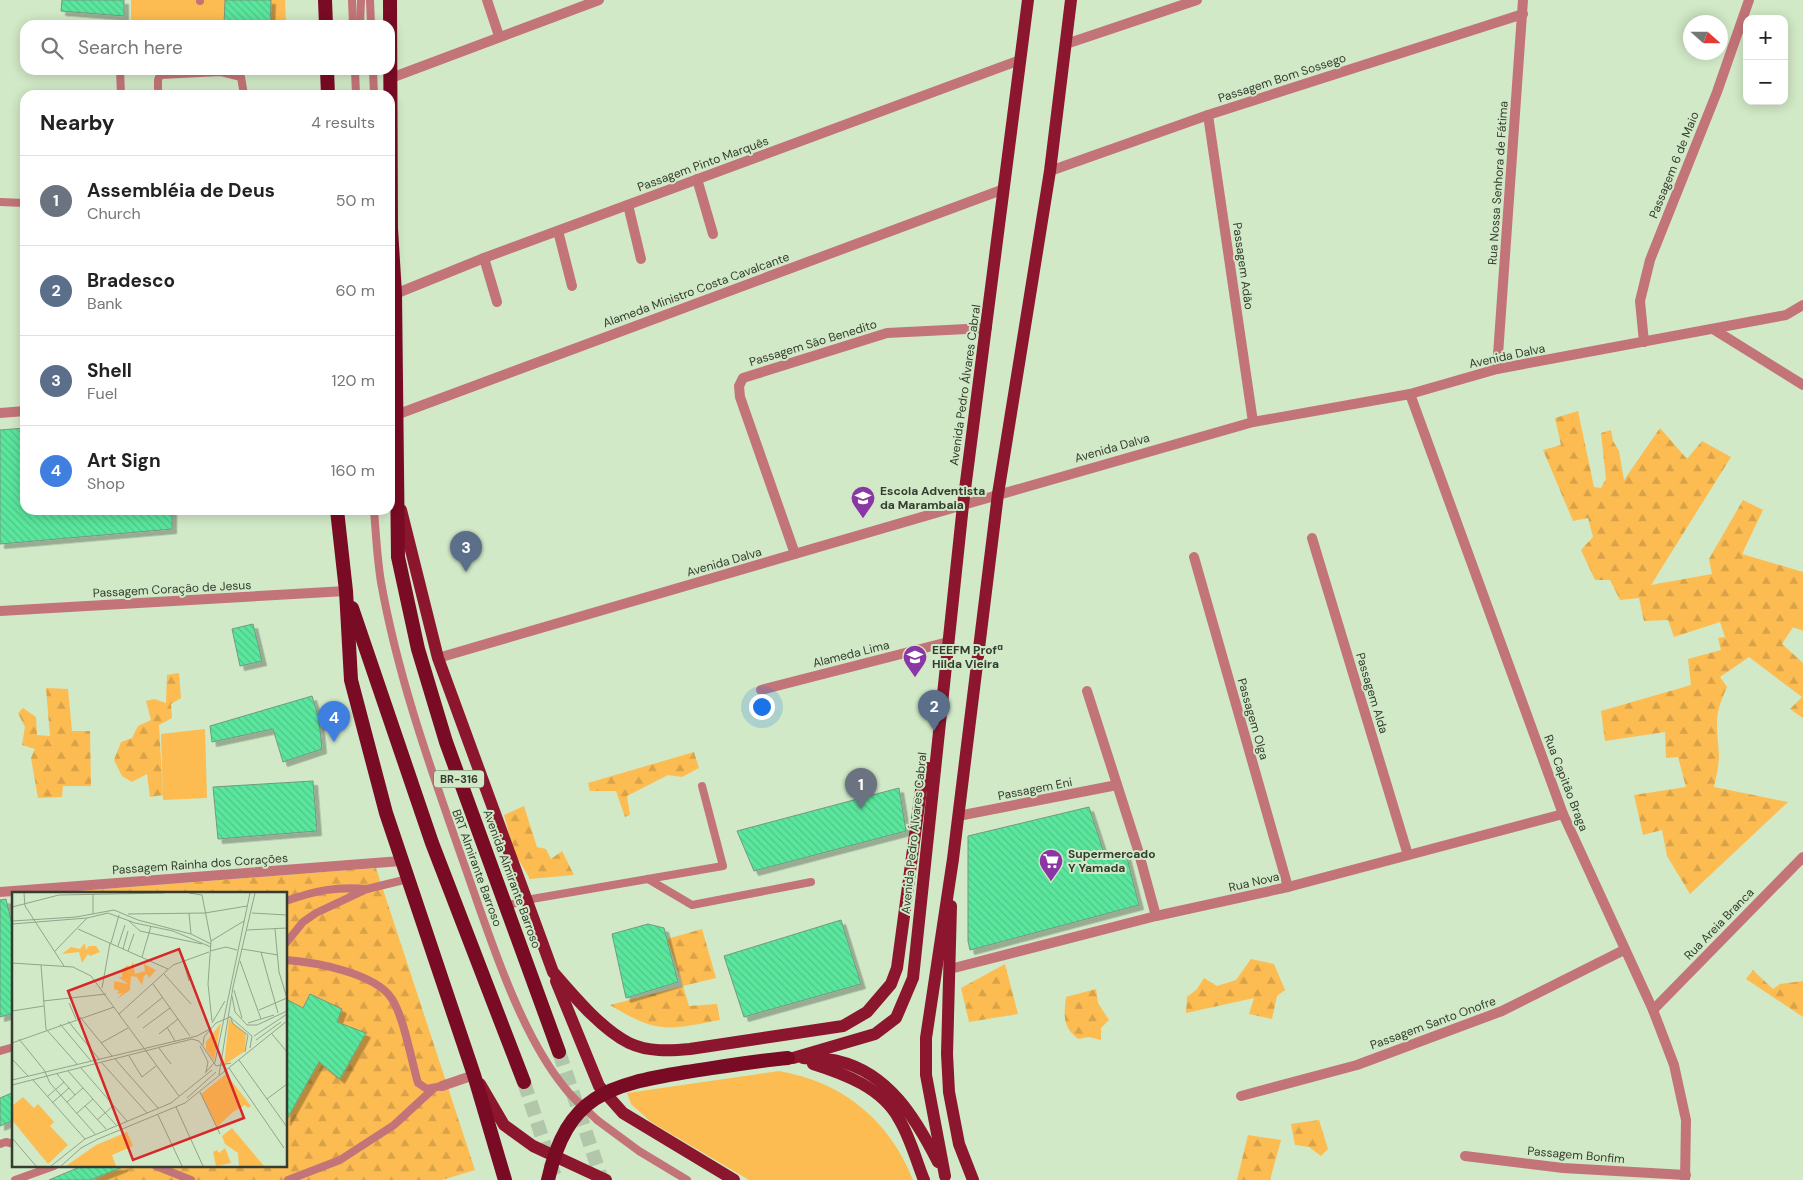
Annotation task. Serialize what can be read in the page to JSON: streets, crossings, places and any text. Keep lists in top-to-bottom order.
{
  "streets": {
    "highway": ["BR-316", "Avenida Almirante Barroso"],
    "main road": ["Avenida Pedro Álvares Cabral"],
    "street": [
      "Passagem Bom Sossego",
      "Passagem Pinto Marquês",
      "Passagem 6 de Maio",
      "Rua Nossa Senhora de Fátima",
      "Passagem Adão",
      "Alameda Ministro Costa Cavalcante",
      "Passagem São Benedito",
      "Avenida Dalva",
      "Passagem Coração de Jesus",
      "Alameda Lima",
      "Passagem Alda",
      "Passagem Olga",
      "Rua Capitão Braga",
      "Passagem Eni",
      "Passagem Rainha dos Corações",
      "Rua Nova",
      "Rua Areia Branca",
      "Passagem Santo Onofre",
      "Passagem Bonfim"
    ],
    "lane": ["BRT Almirante Barroso"]
  },
  "crossings": [
    ["Passagem Bom Sossego", "Rua Nossa Senhora de Fátima"],
    ["Passagem Bom Sossego", "Passagem Adão"],
    ["Passagem Pinto Marquês", "Avenida Pedro Álvares Cabral"],
    ["Passagem 6 de Maio", "Avenida Dalva"],
    ["Rua Nossa Senhora de Fátima", "Avenida Dalva"],
    ["Passagem Adão", "Avenida Dalva"],
    ["Alameda Ministro Costa Cavalcante", "Avenida Pedro Álvares Cabral"],
    ["Alameda Ministro Costa Cavalcante", "Avenida Almirante Barroso"],
    ["Passagem São Benedito", "Avenida Dalva"],
    ["Passagem São Benedito", "Avenida Pedro Álvares Cabral"],
    ["Avenida Dalva", "Avenida Pedro Álvares Cabral"],
    ["Avenida Dalva", "Rua Capitão Braga"],
    ["Avenida Pedro Álvares Cabral", "Alameda Lima"],
    ["Passagem Alda", "Rua Nova"],
    ["Passagem Olga", "Rua Nova"],
    ["Rua Capitão Braga", "Rua Nova"],
    ["Rua Capitão Braga", "Rua Areia Branca"],
    ["Rua Capitão Braga", "Passagem Santo Onofre"],
    ["Rua Capitão Braga", "Passagem Bonfim"]
  ],
  "places": {
    "school or university": ["Escola Adventista da Marambaia", "EEEFM Profª Hilda Vieira"],
    "supermarket": ["Supermercado Y Yamada"]
  },
  "north": "right",
  "page": {
    "map_buttons": ["+", "−"],
    "search": "Search here",
    "heading": ["Nearby", "4 results"],
    "list": [
      {
        "mark": "1",
        "name": "Assembléia de Deus",
        "note": "Church",
        "value": "50 m"
      },
      {
        "mark": "2",
        "name": "Bradesco",
        "note": "Bank",
        "value": "60 m"
      },
      {
        "mark": "3",
        "name": "Shell",
        "note": "Fuel",
        "value": "120 m"
      },
      {
        "mark": "4",
        "name": "Art Sign",
        "note": "Shop",
        "value": "160 m"
      }
    ],
    "pins": [
      "3",
      "2",
      "4",
      "1"
    ]
  }
}
